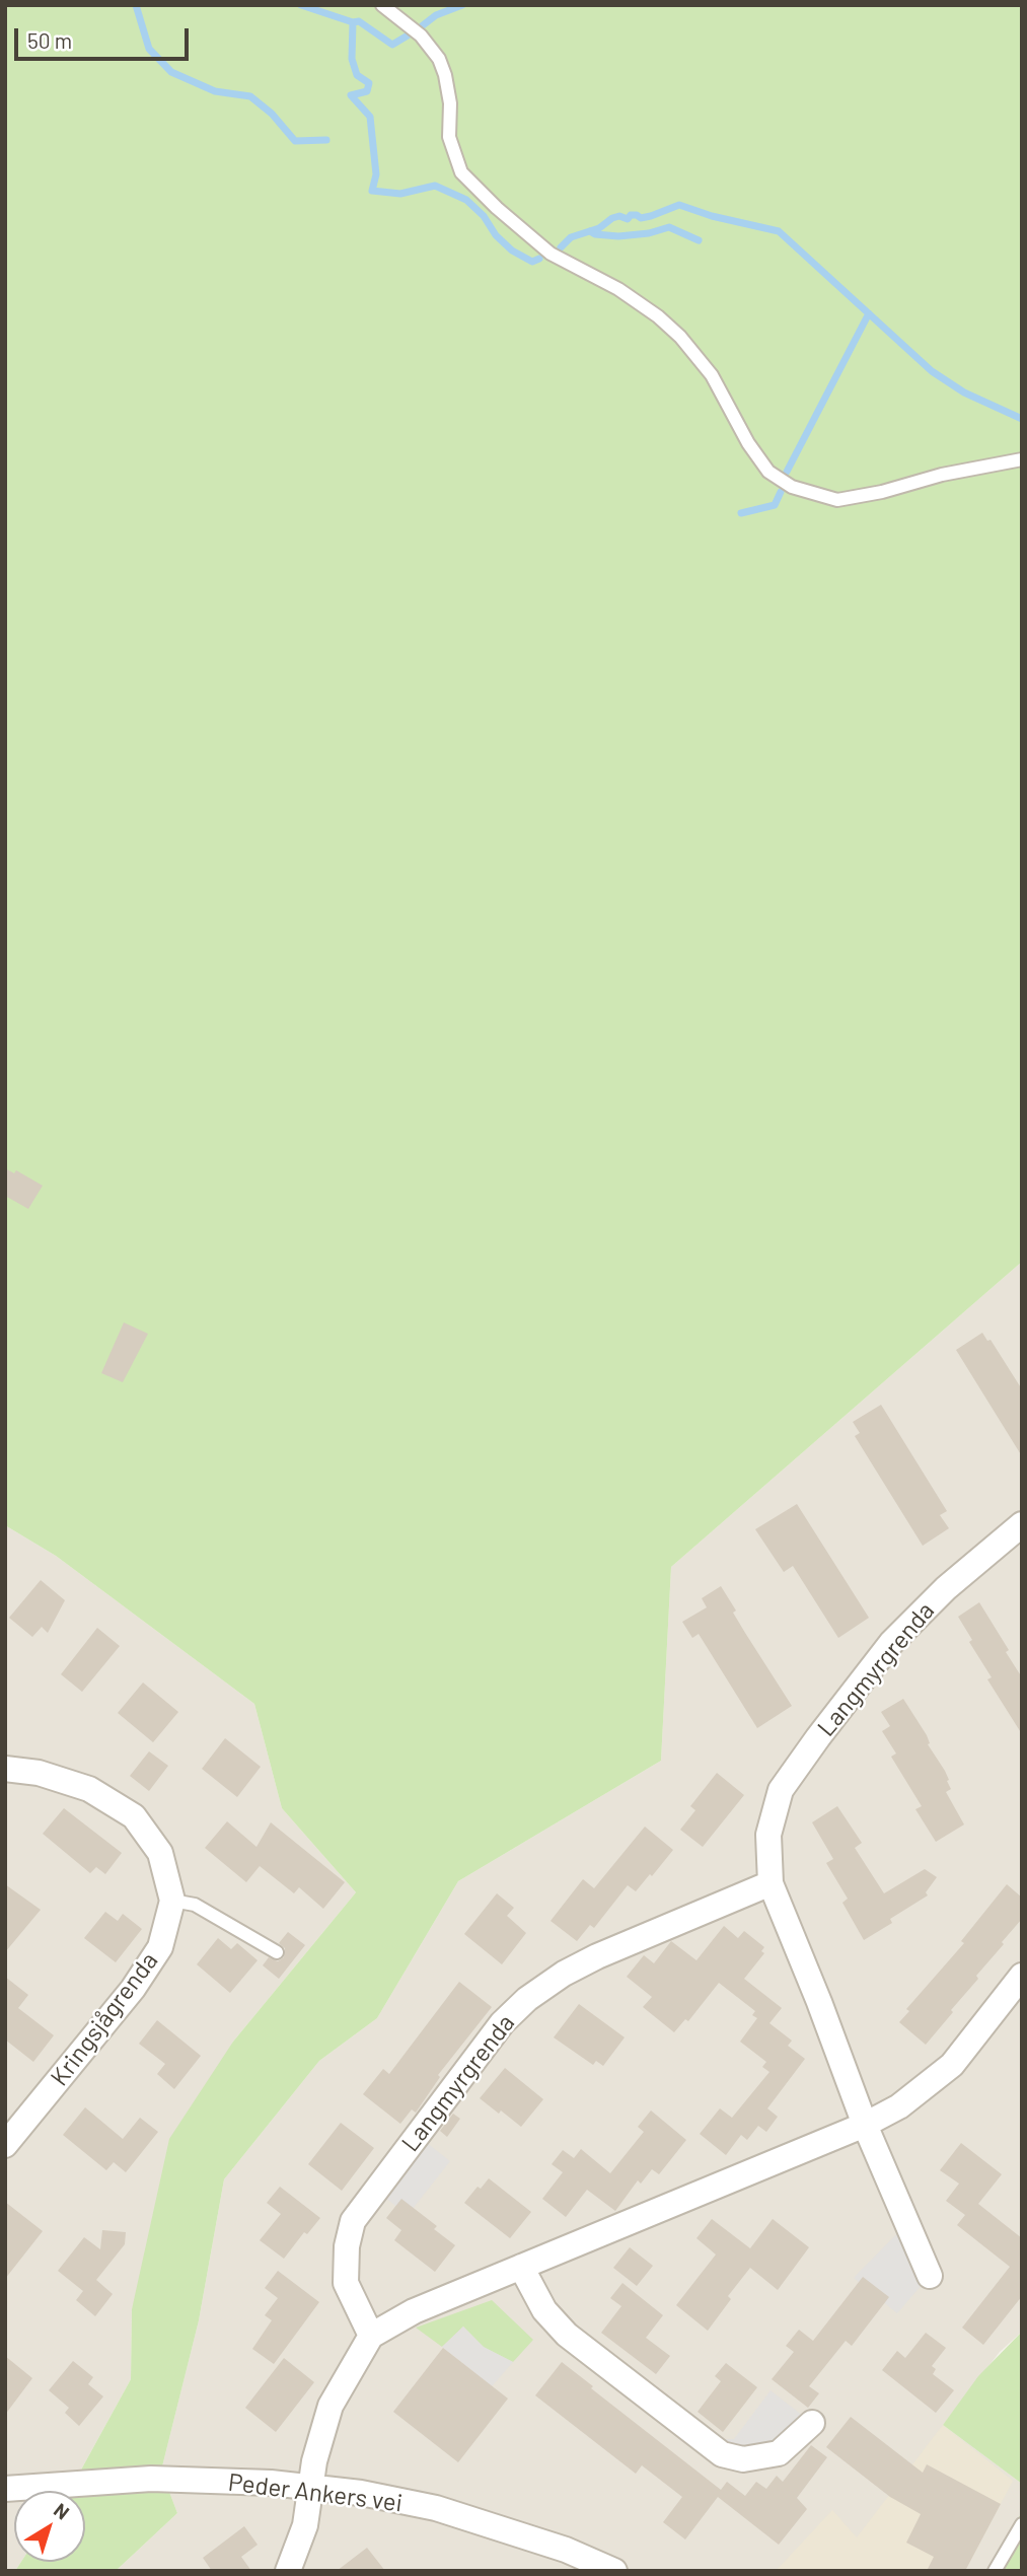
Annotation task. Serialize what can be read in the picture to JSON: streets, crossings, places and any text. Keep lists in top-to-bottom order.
{
  "streets": {
    "street": ["Langmyrgrenda", "Kringsjågrenda", "Peder Ankers vei"]
  },
  "scale_bar": "50 m",
  "north": "top right"
}
